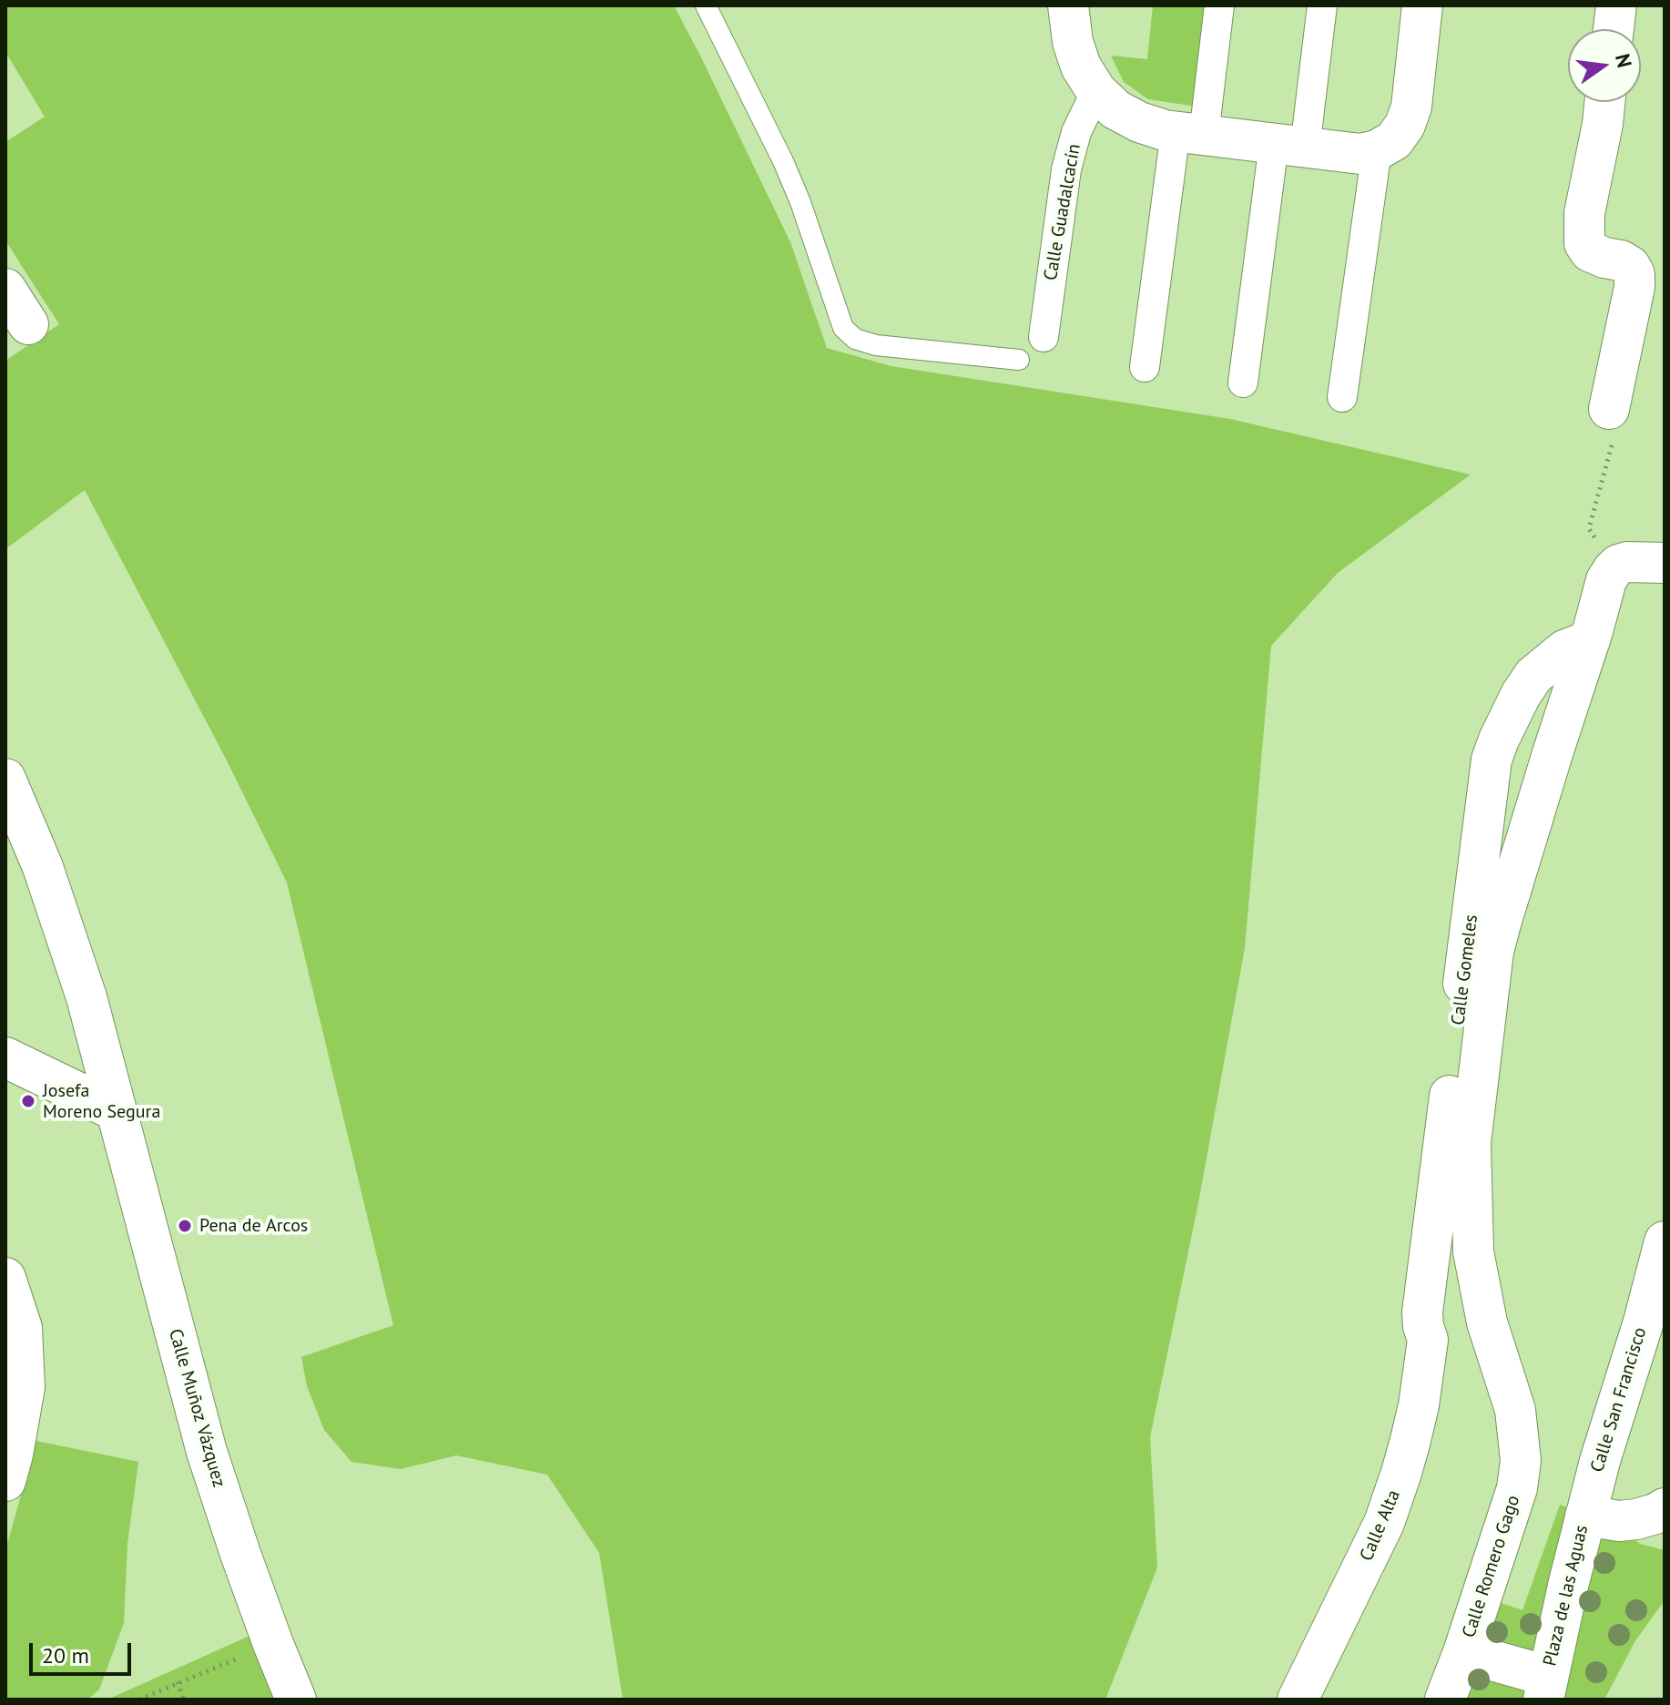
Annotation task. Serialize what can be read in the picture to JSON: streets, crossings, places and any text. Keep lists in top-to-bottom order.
{
  "streets": {
    "street": [
      "Calle Guadalcacín",
      "Calle Gomeles",
      "Calle San Francisco",
      "Calle Muñoz Vázquez",
      "Calle Alta",
      "Calle Romero Gago",
      "Plaza de las Aguas"
    ]
  },
  "crossings": [
    ["Calle Gomeles", "Calle Alta"],
    ["Calle Gomeles", "Calle Romero Gago"],
    ["Calle San Francisco", "Plaza de las Aguas"],
    ["Calle Romero Gago", "Plaza de las Aguas"]
  ],
  "places": ["Josefa Moreno Segura", "Pena de Arcos"],
  "scale_bar": "20 m",
  "north": "right"
}
